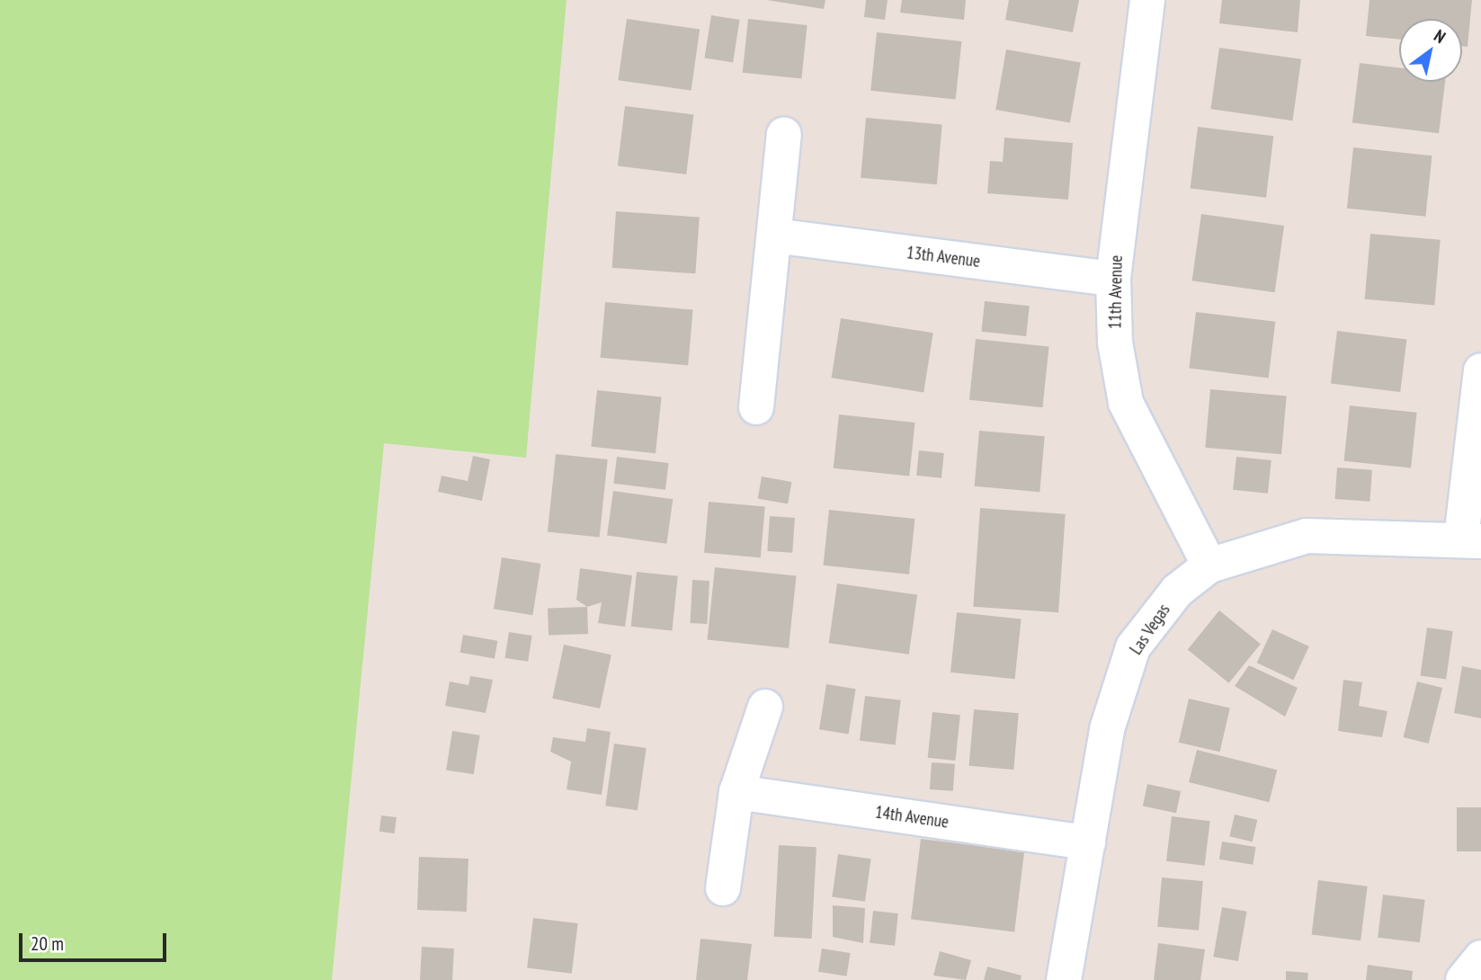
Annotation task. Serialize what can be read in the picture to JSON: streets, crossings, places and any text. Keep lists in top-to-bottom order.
{
  "streets": {
    "street": [
      "13th Avenue",
      "11th Avenue",
      "Las Vegas",
      "14th Avenue"
    ]
  },
  "crossings": [
    ["13th Avenue", "11th Avenue"],
    ["11th Avenue", "Las Vegas"],
    ["Las Vegas", "14th Avenue"]
  ],
  "scale_bar": "20 m",
  "north": "top right"
}
